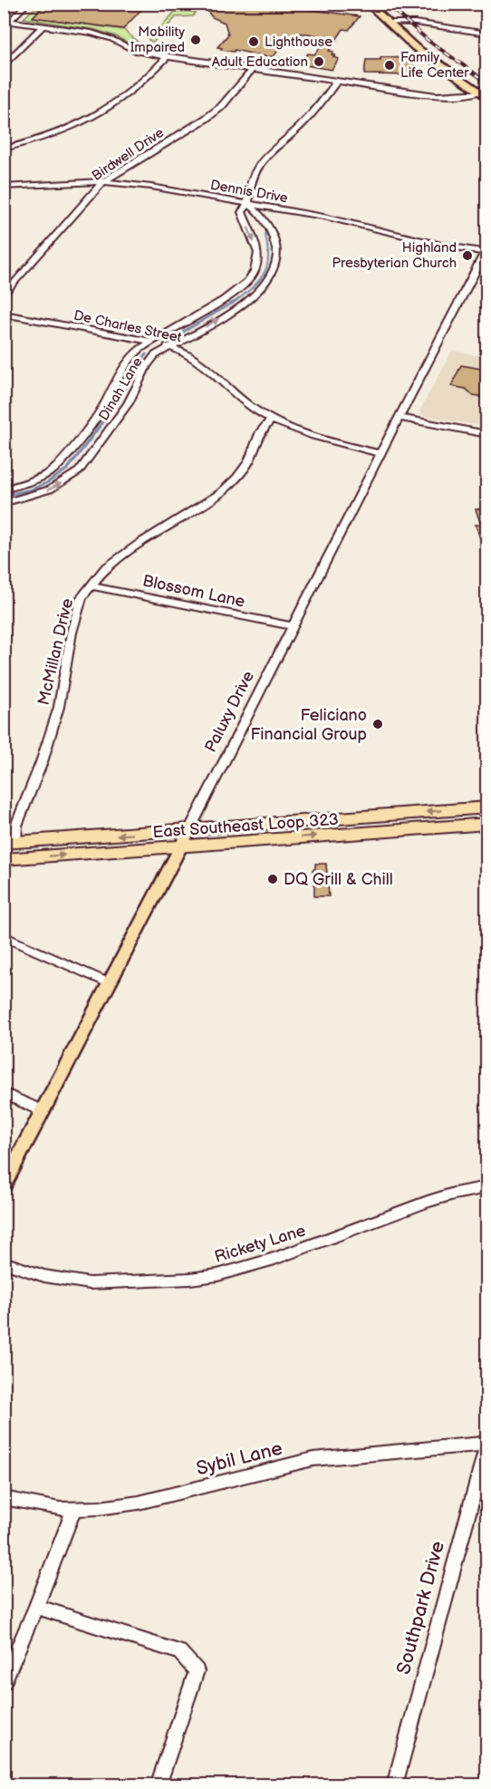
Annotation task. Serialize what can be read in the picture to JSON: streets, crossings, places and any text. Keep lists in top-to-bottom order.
{
  "streets": {
    "highway": ["East Southeast Loop 323"],
    "main road": ["Paluxy Drive"],
    "street": [
      "Birdwell Drive",
      "Dennis Drive",
      "De Charles Street",
      "Dinah Lane",
      "Blossom Lane",
      "McMillan Drive",
      "Rickety Lane",
      "Sybil Lane",
      "Southpark Drive"
    ]
  },
  "crossings": [
    ["Birdwell Drive", "Dennis Drive"],
    ["Dennis Drive", "Dinah Lane"],
    ["Dennis Drive", "Paluxy Drive"],
    ["De Charles Street", "Dinah Lane"],
    ["De Charles Street", "McMillan Drive"],
    ["De Charles Street", "Paluxy Drive"],
    ["Blossom Lane", "McMillan Drive"],
    ["Blossom Lane", "Paluxy Drive"],
    ["McMillan Drive", "East Southeast Loop 323"],
    ["Paluxy Drive", "East Southeast Loop 323"],
    ["Sybil Lane", "Southpark Drive"]
  ],
  "places": [
    "Mobility Impaired",
    "Lighthouse",
    "Adult Education",
    "Family Life Center",
    "Highland Presbyterian Church",
    "Feliciano Financial Group",
    "DQ Grill & Chill"
  ]
}
